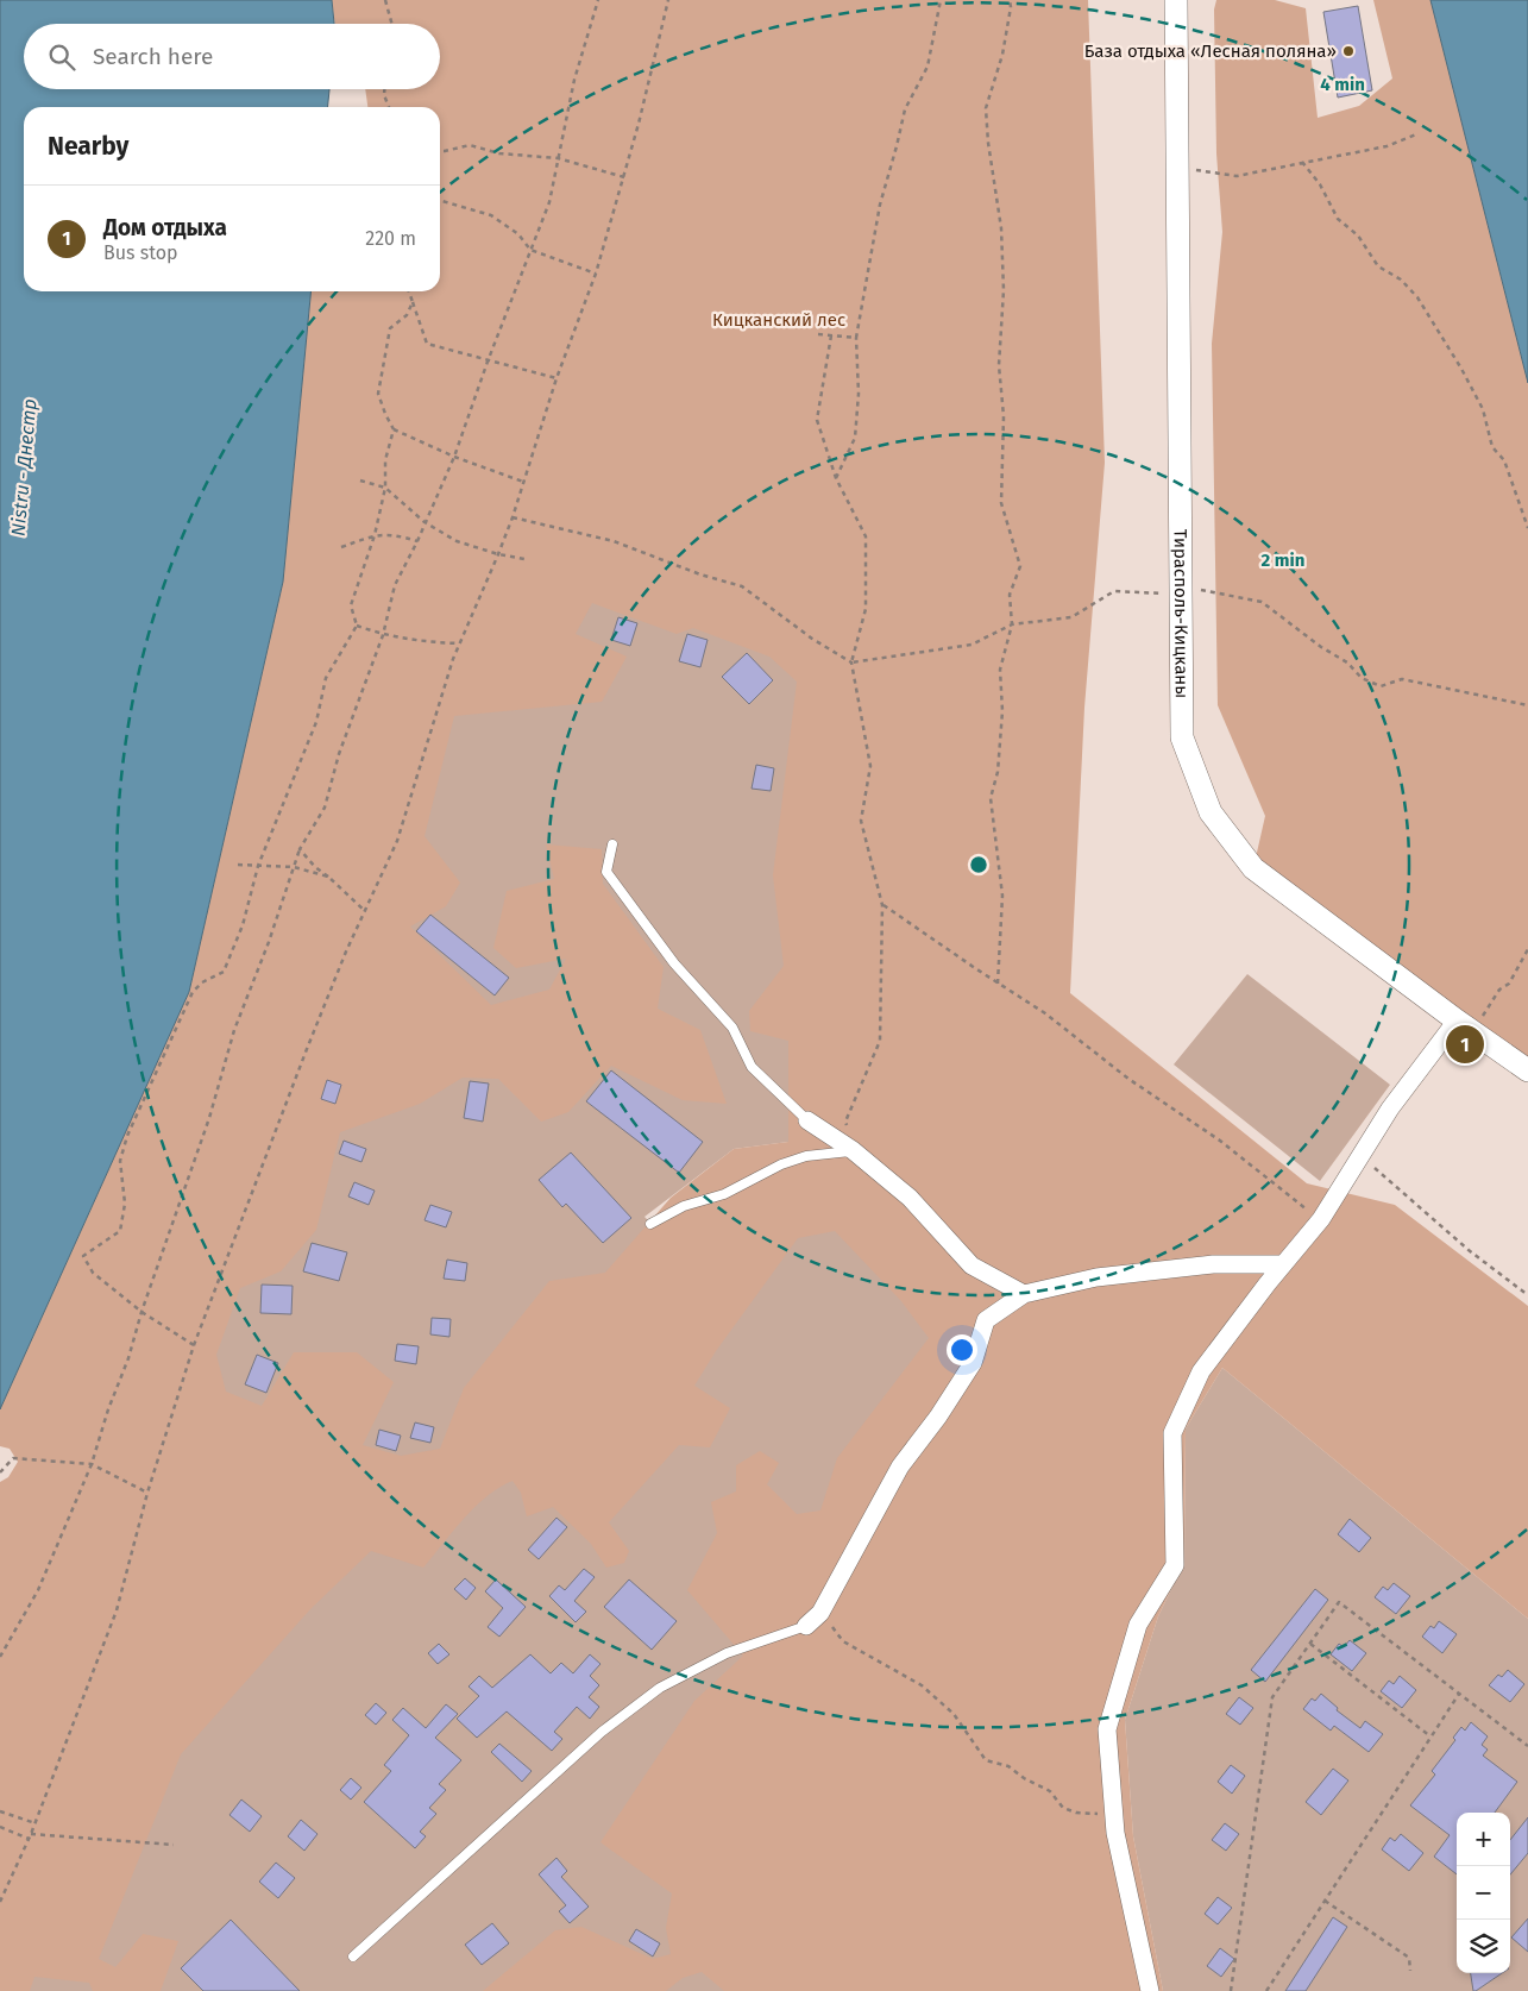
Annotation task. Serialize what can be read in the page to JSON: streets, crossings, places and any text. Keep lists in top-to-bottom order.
{
  "streets": {
    "street": ["Тирасполь-Кицканы"]
  },
  "water": ["Nistru - Днестр"],
  "parks": ["Кицканский лес"],
  "places": ["База отдыха «Лесная поляна»"],
  "page": {
    "search": "Search here",
    "heading": "Nearby",
    "list": [
      {
        "mark": "1",
        "name": "Дом отдыха",
        "note": "Bus stop",
        "value": "220 m"
      }
    ],
    "pins": "1",
    "map_buttons": ["+", "−"]
  },
  "rings": ["4 min", "2 min"]
}
